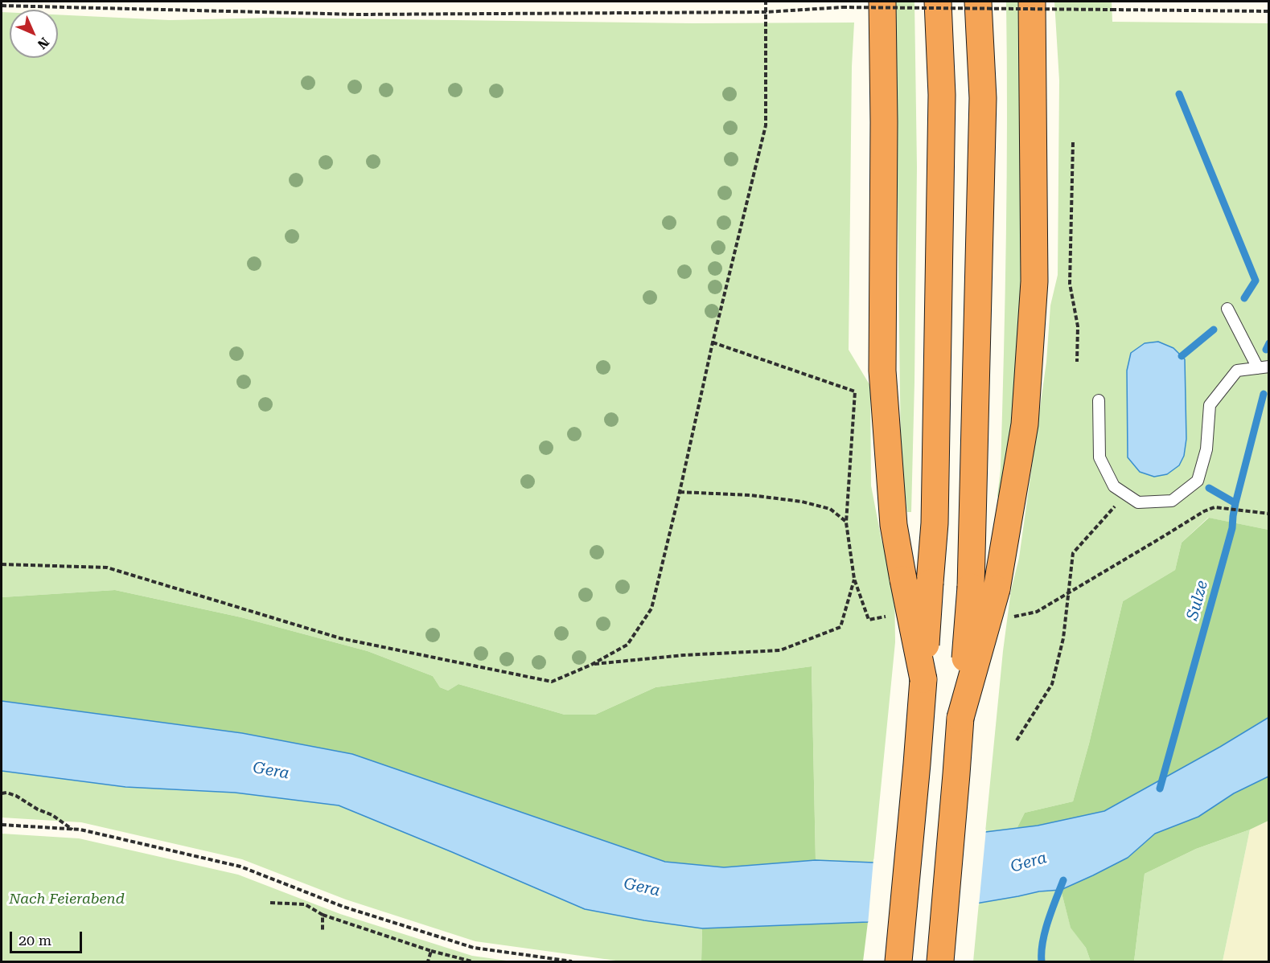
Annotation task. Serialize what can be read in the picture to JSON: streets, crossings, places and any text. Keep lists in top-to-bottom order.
{
  "water": ["Sulze", "Gera"],
  "parks": ["Nach Feierabend"],
  "scale_bar": "20 m",
  "north": "bottom right"
}
